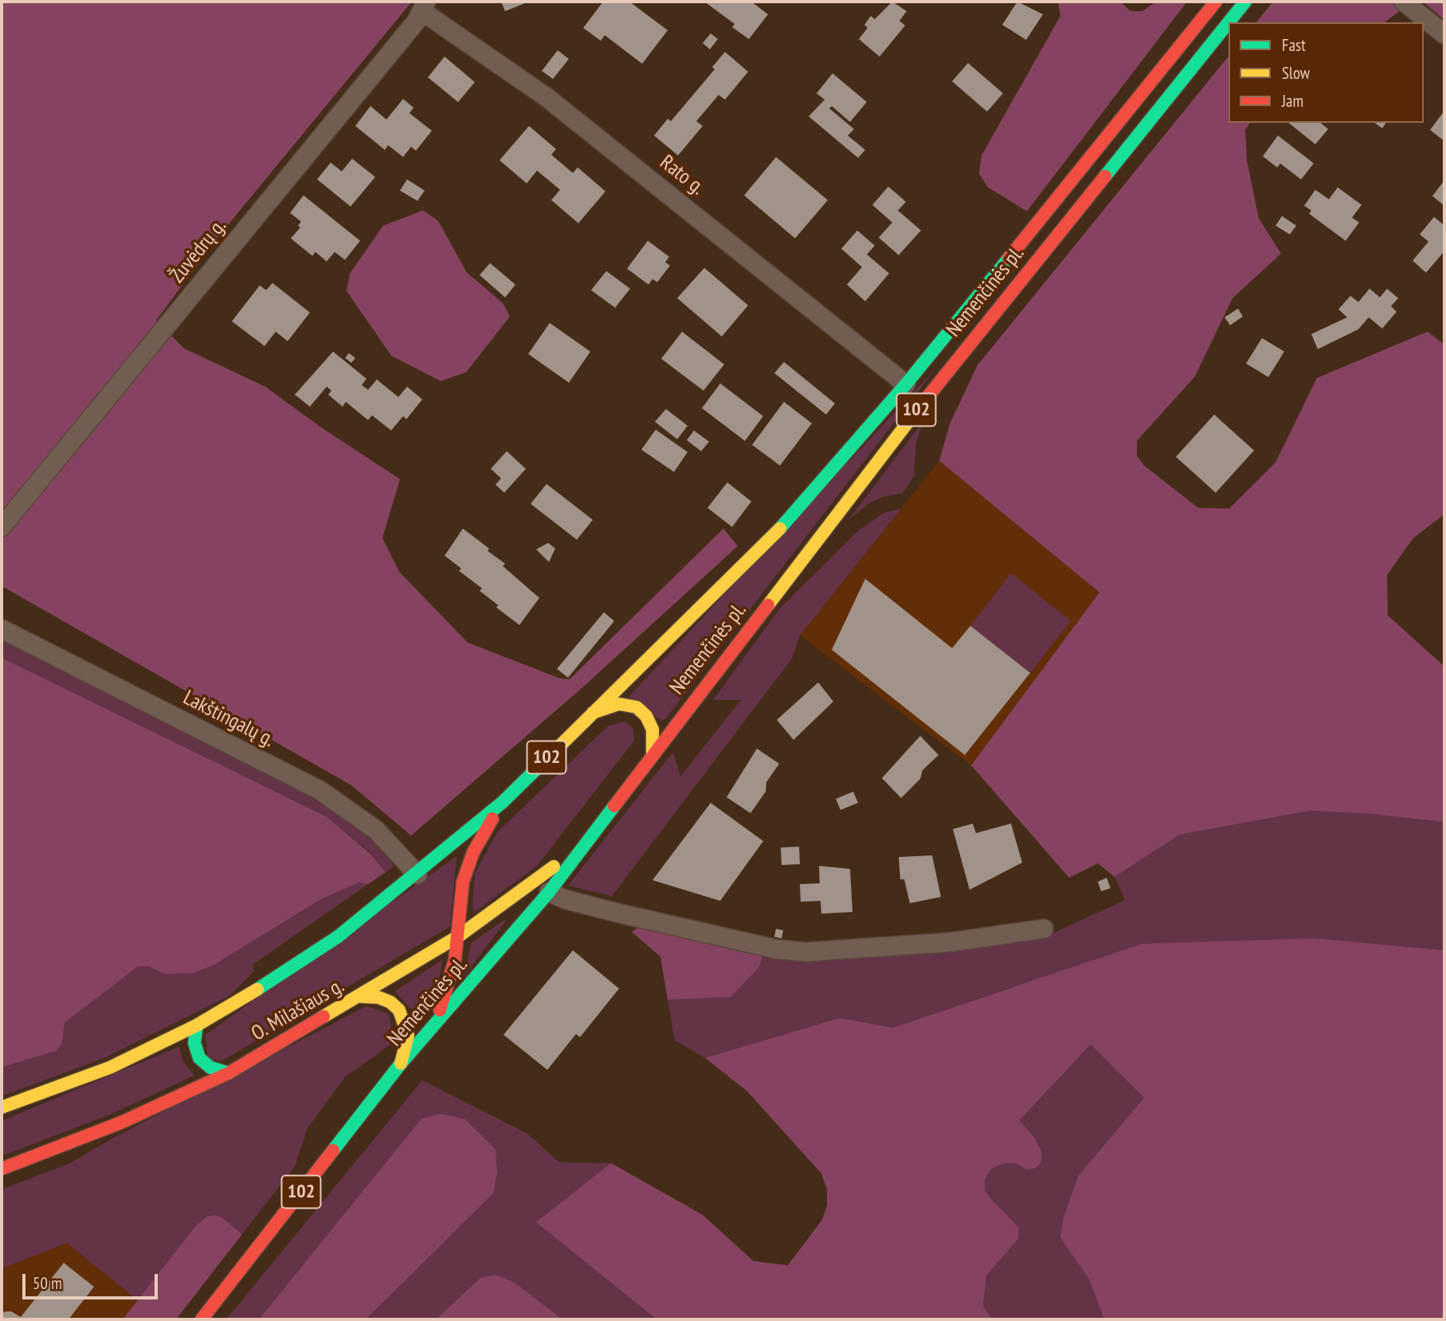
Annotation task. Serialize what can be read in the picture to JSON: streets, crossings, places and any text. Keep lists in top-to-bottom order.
{
  "streets": {
    "main road": ["Nemenčinės pl.", "102", "O. Milašiaus g."],
    "street": ["Rato g.", "Žuvėdrų g.", "Lakštingalų g."]
  },
  "crossings": [
    ["Rato g.", "Žuvėdrų g."],
    ["Rato g.", "Nemenčinės pl."],
    ["Nemenčinės pl.", "102"],
    ["Nemenčinės pl.", "O. Milašiaus g."],
    ["102", "O. Milašiaus g."],
    ["Lakštingalų g.", "O. Milašiaus g."]
  ],
  "legend": ["Fast", "Slow", "Jam"],
  "scale_bar": "50 m"
}
